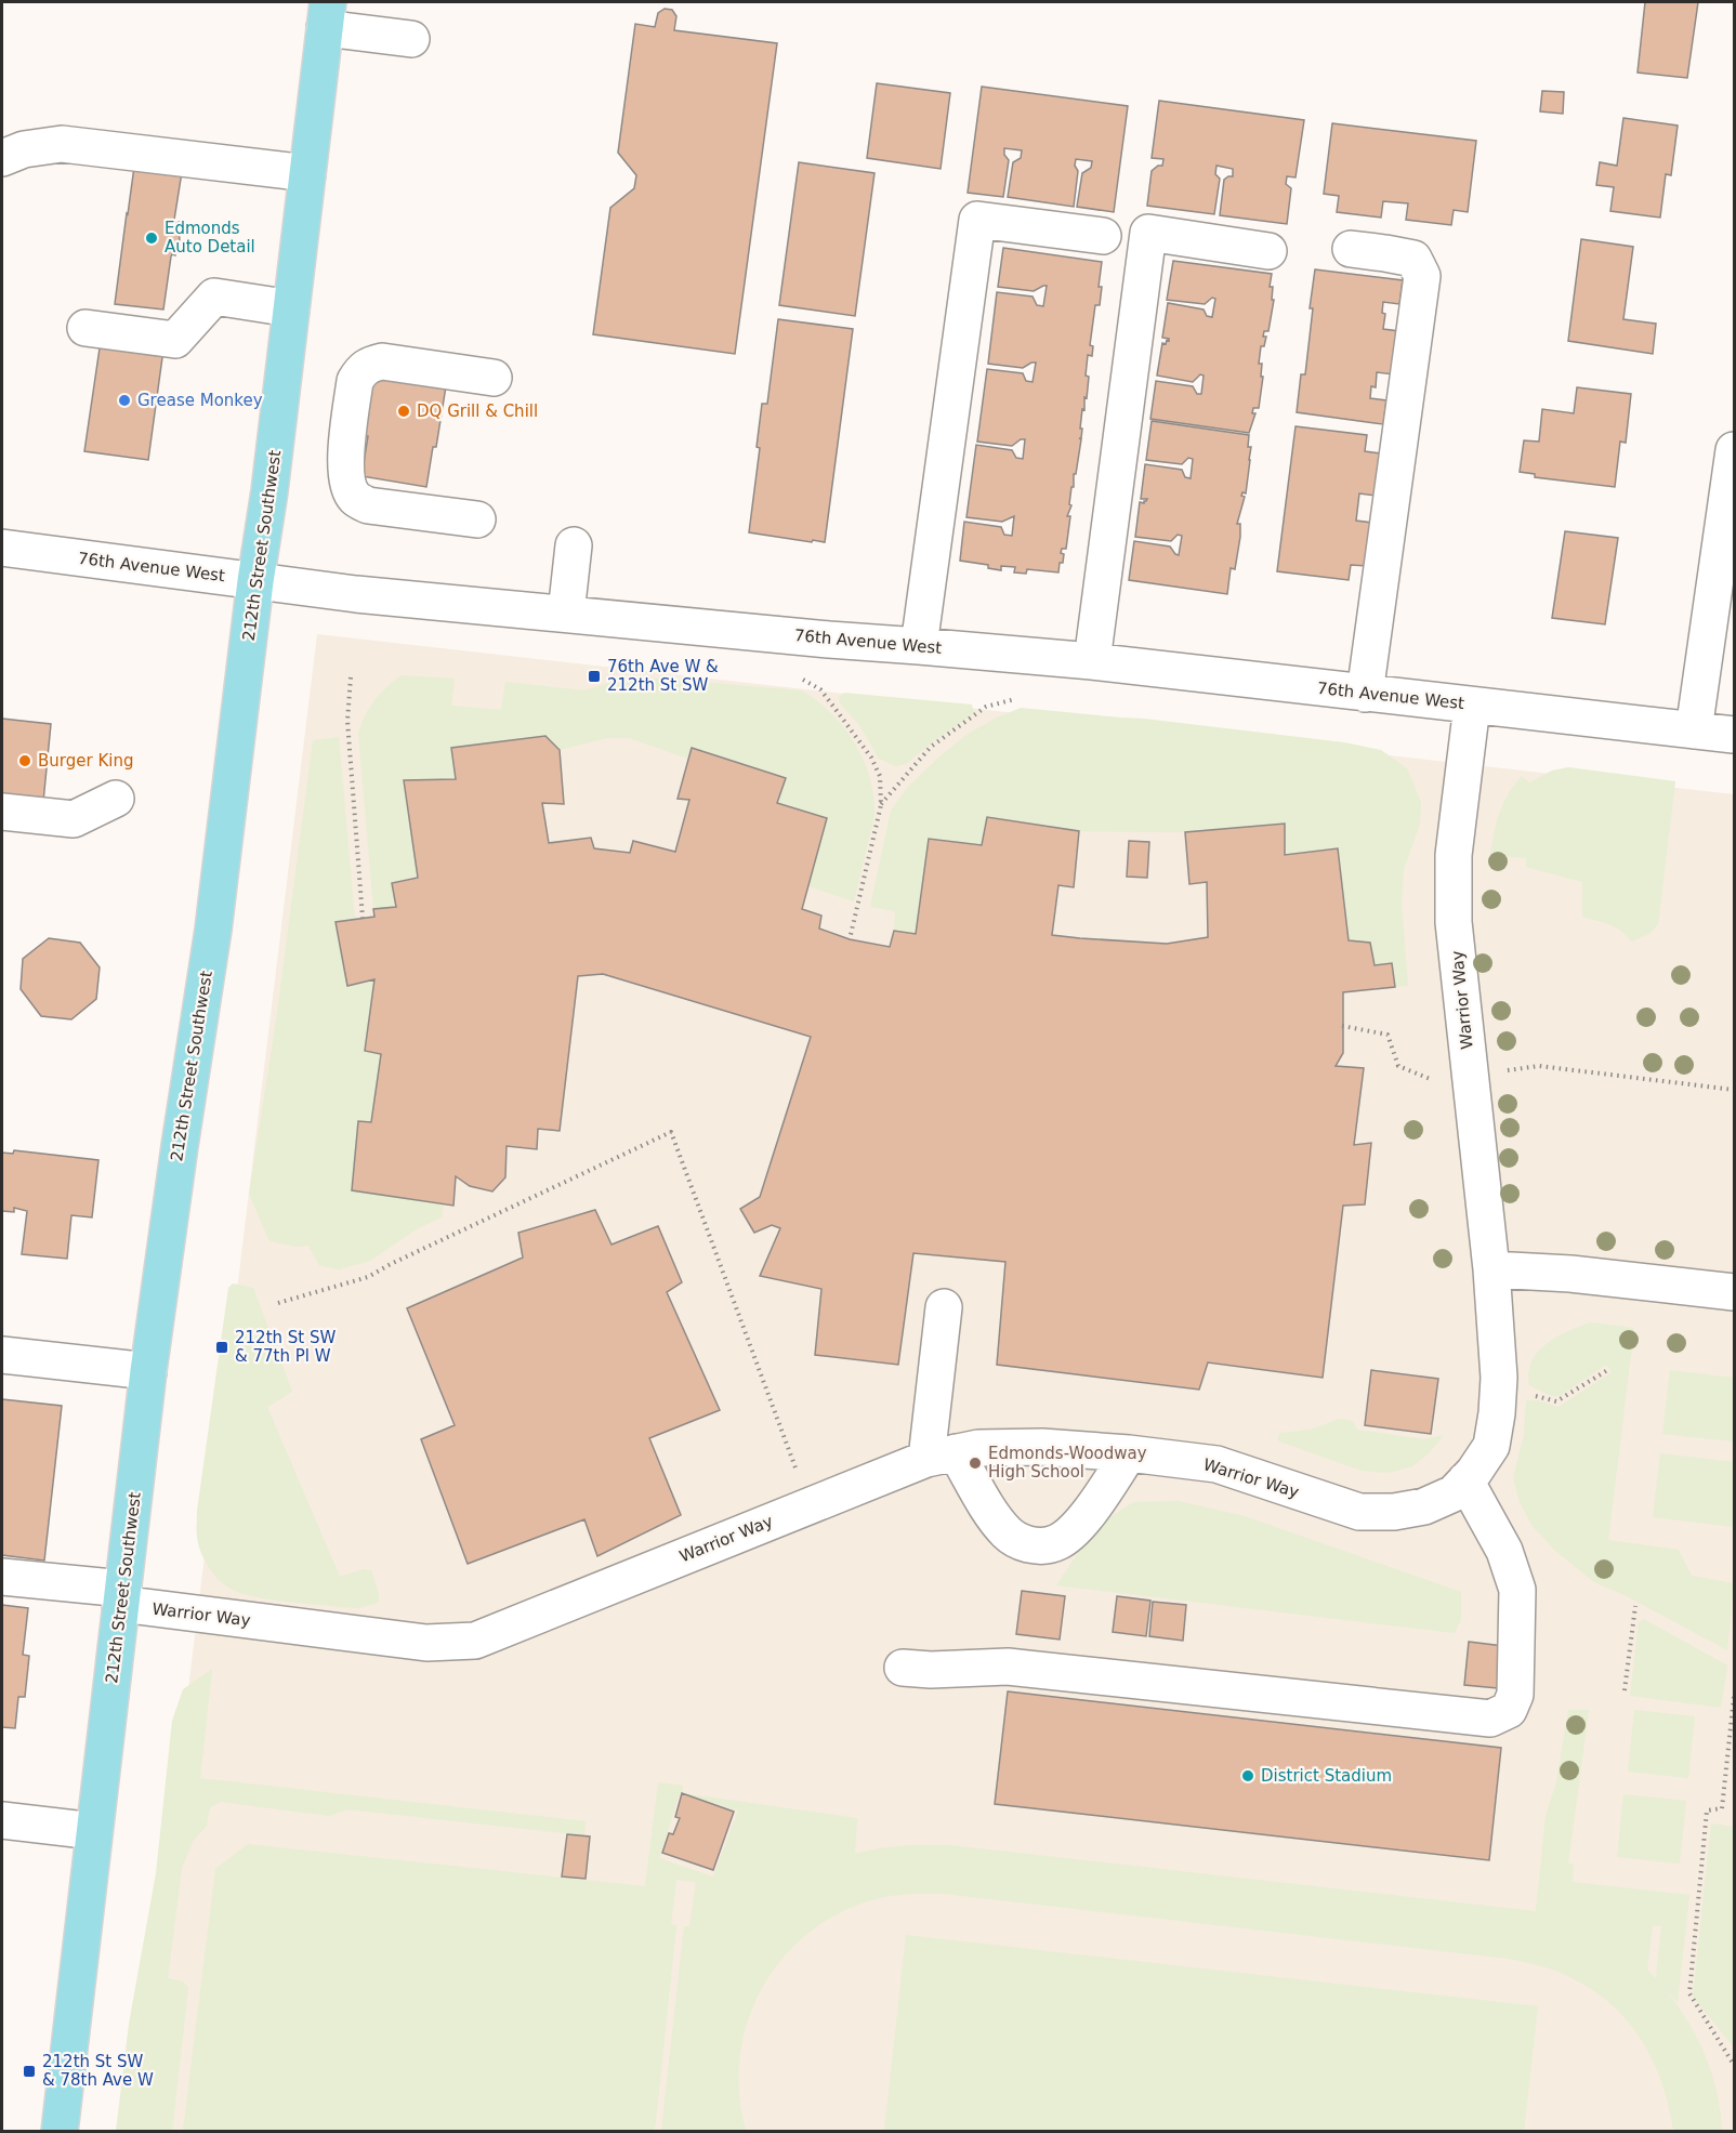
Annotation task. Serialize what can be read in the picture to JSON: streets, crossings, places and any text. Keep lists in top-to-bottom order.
{
  "streets": {
    "main road": ["212th Street Southwest"],
    "street": ["76th Avenue West", "Warrior Way"]
  },
  "crossings": [
    ["212th Street Southwest", "76th Avenue West"],
    ["212th Street Southwest", "Warrior Way"],
    ["76th Avenue West", "Warrior Way"]
  ],
  "places": {
    "other": [
      "Edmonds Auto Detail",
      "Grease Monkey",
      "DQ Grill & Chill",
      "Burger King",
      "Edmonds-Woodway High School",
      "District Stadium"
    ],
    "transit": ["76th Ave W & 212th St SW", "212th St SW & 77th Pl W", "212th St SW & 78th Ave W"]
  }
}
